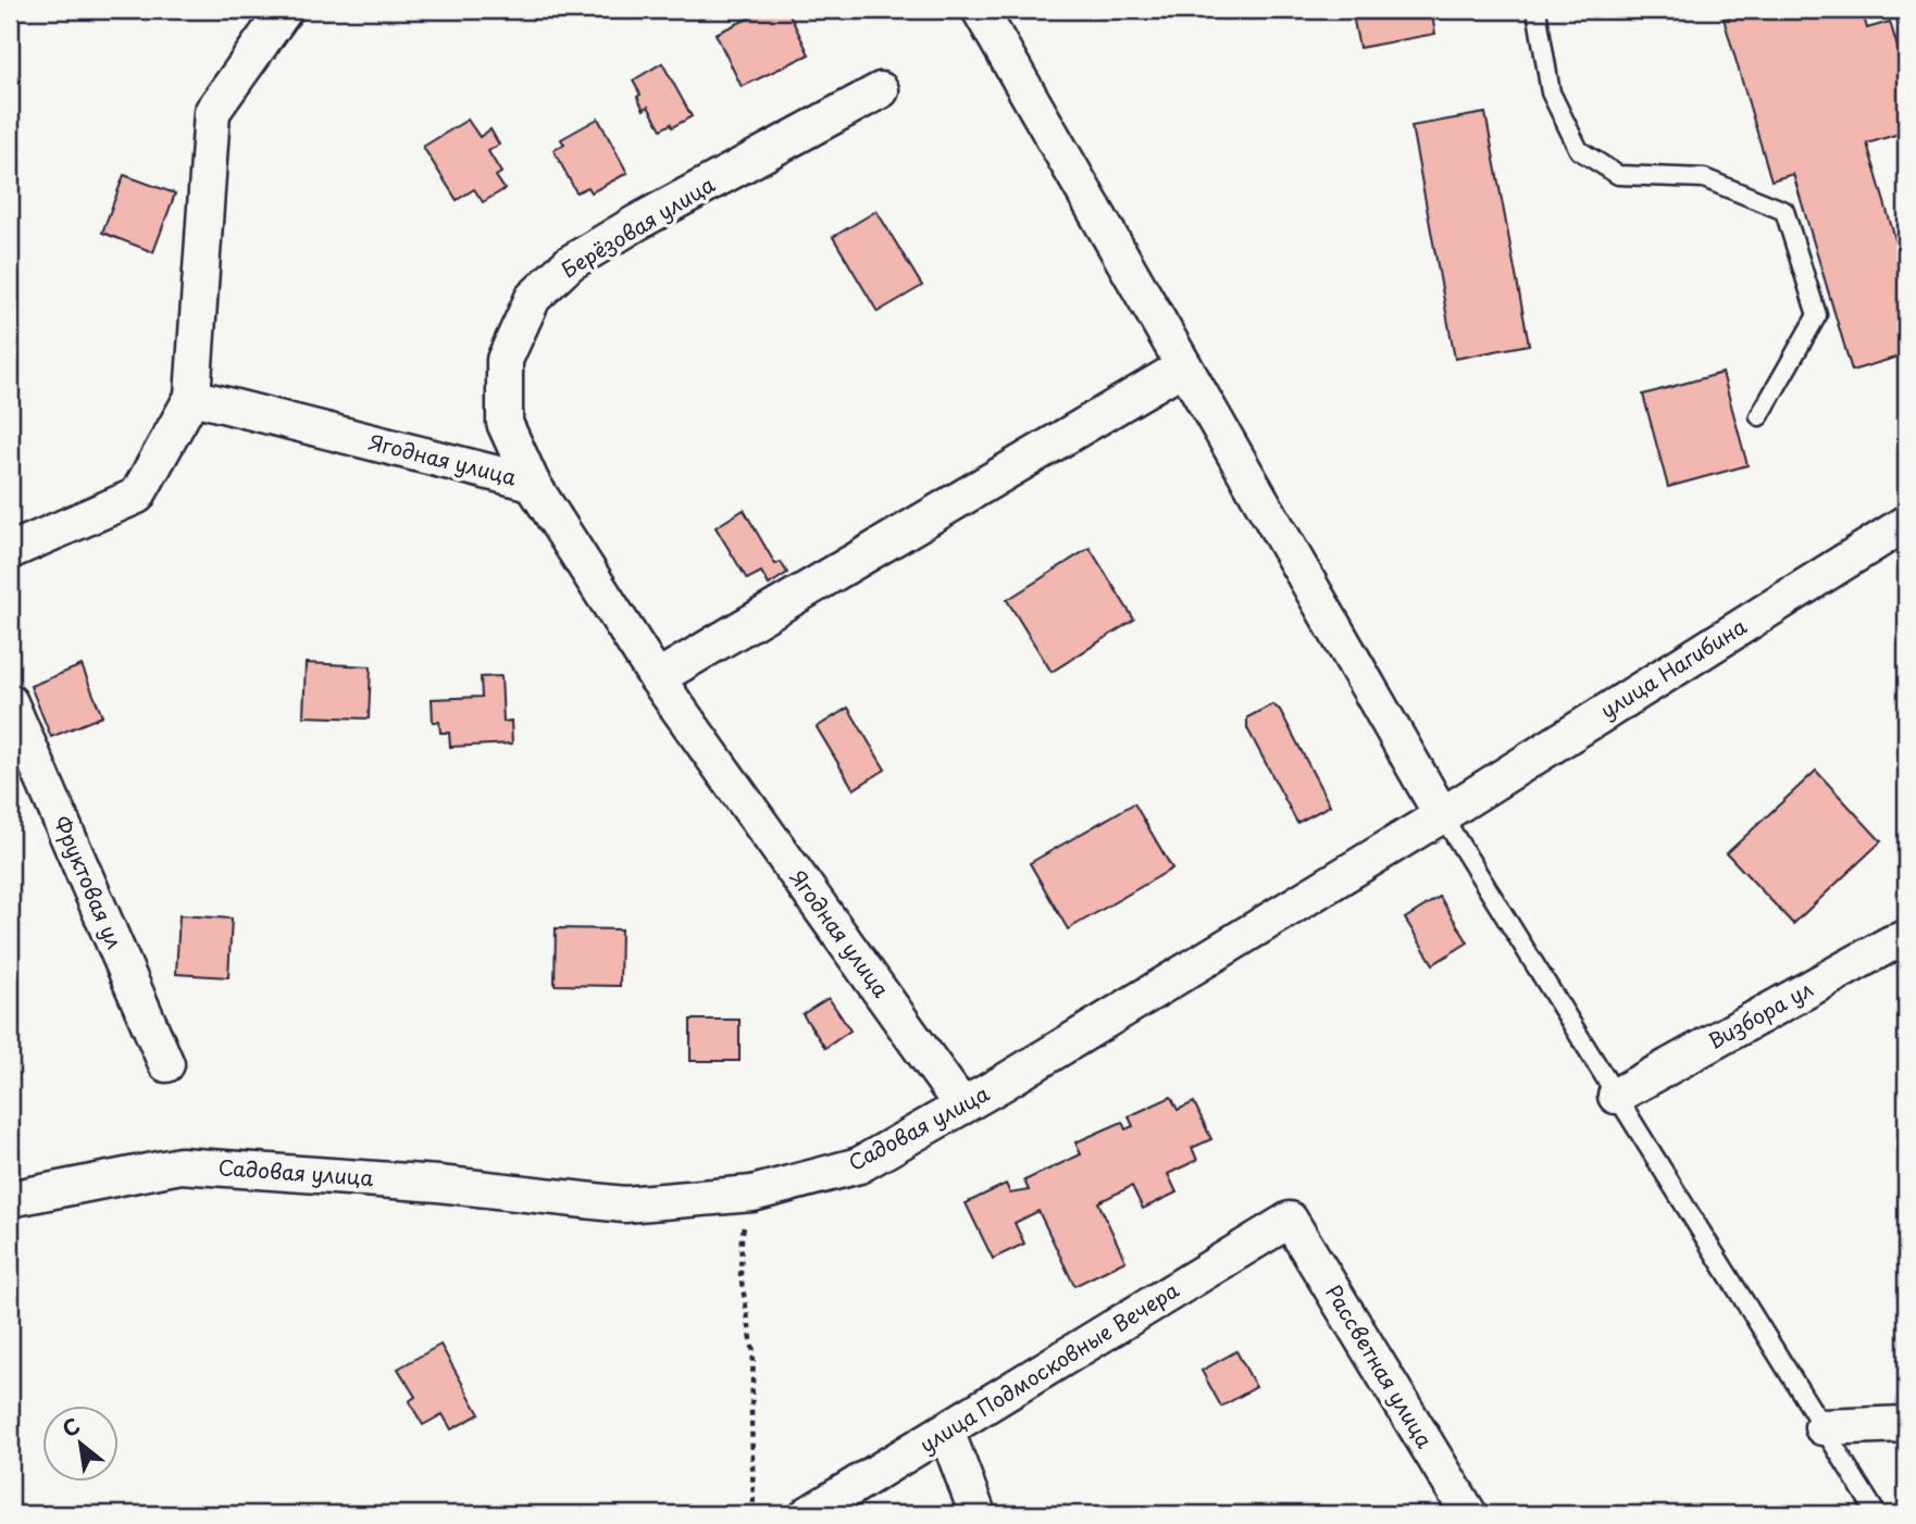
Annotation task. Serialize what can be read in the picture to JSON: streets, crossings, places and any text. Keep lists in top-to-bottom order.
{
  "streets": {
    "street": [
      "Берёзовая улица",
      "Ягодная улица",
      "улица Нагибина",
      "Фруктовая ул",
      "Визбора ул",
      "Садовая улица",
      "Рассветная улица",
      "улица Подмосковные Вечера"
    ]
  },
  "crossings": [
    ["Берёзовая улица", "Ягодная улица"],
    ["Ягодная улица", "Садовая улица"],
    ["улица Нагибина", "Садовая улица"],
    ["Рассветная улица", "улица Подмосковные Вечера"]
  ],
  "north": "top left"
}
